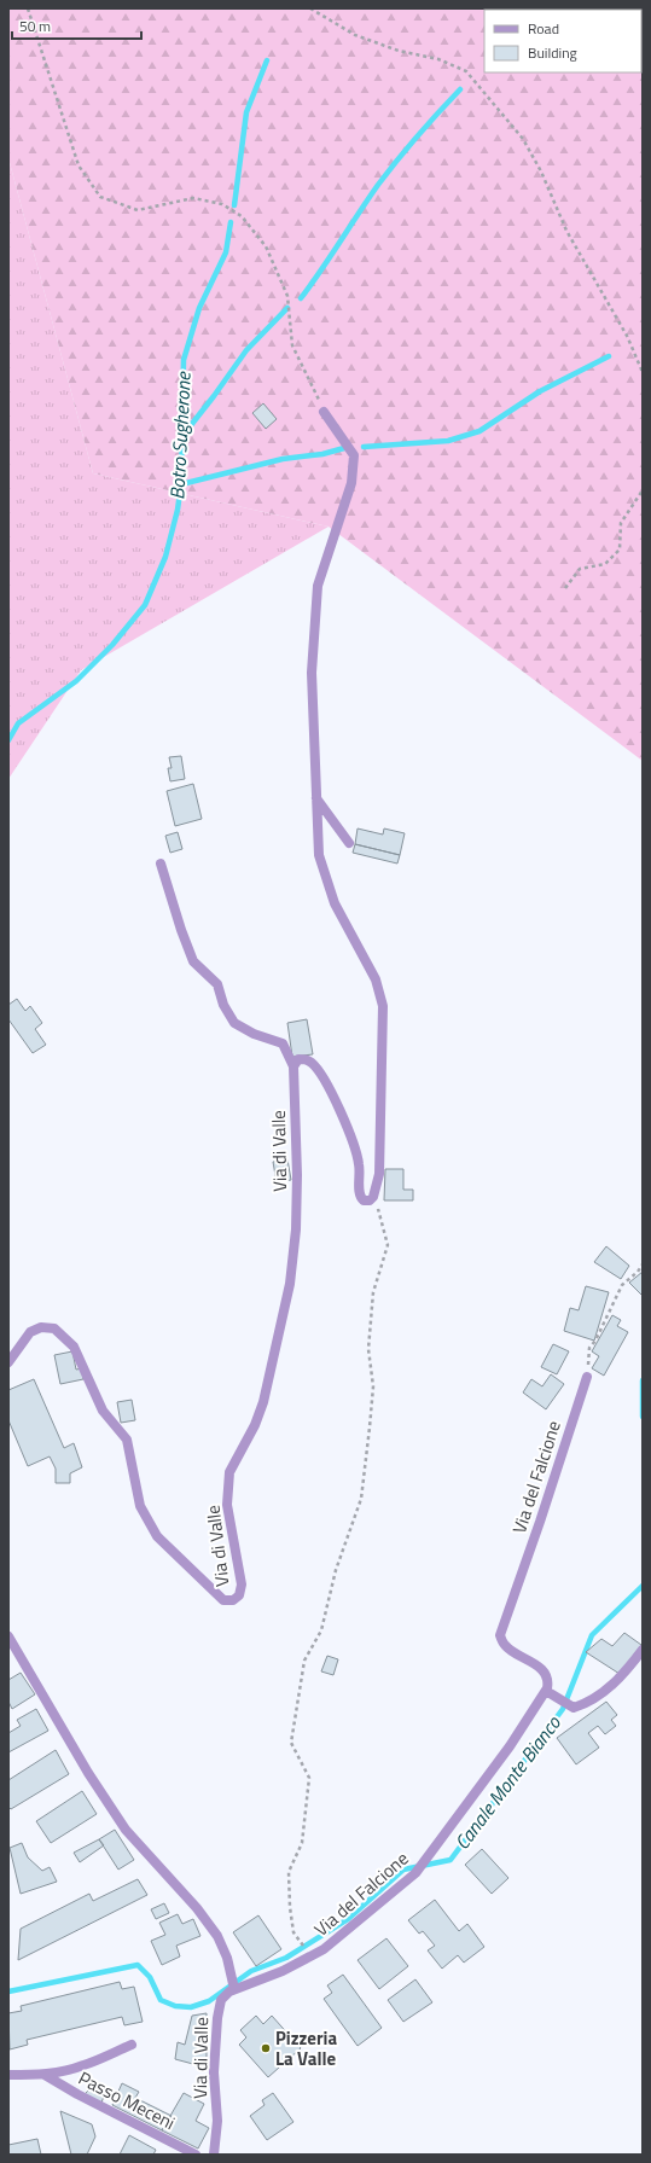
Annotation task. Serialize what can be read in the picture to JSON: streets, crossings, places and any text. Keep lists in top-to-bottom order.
{
  "streets": {
    "street": ["Via di Valle", "Via del Falcione", "Passo Meceni"]
  },
  "crossings": [
    ["Via di Valle", "Via del Falcione"]
  ],
  "water": ["Botro Sugherone", "Canale Monte Bianco"],
  "places": ["Pizzeria La Valle"],
  "legend": ["Road", "Building"],
  "scale_bar": "50 m"
}
